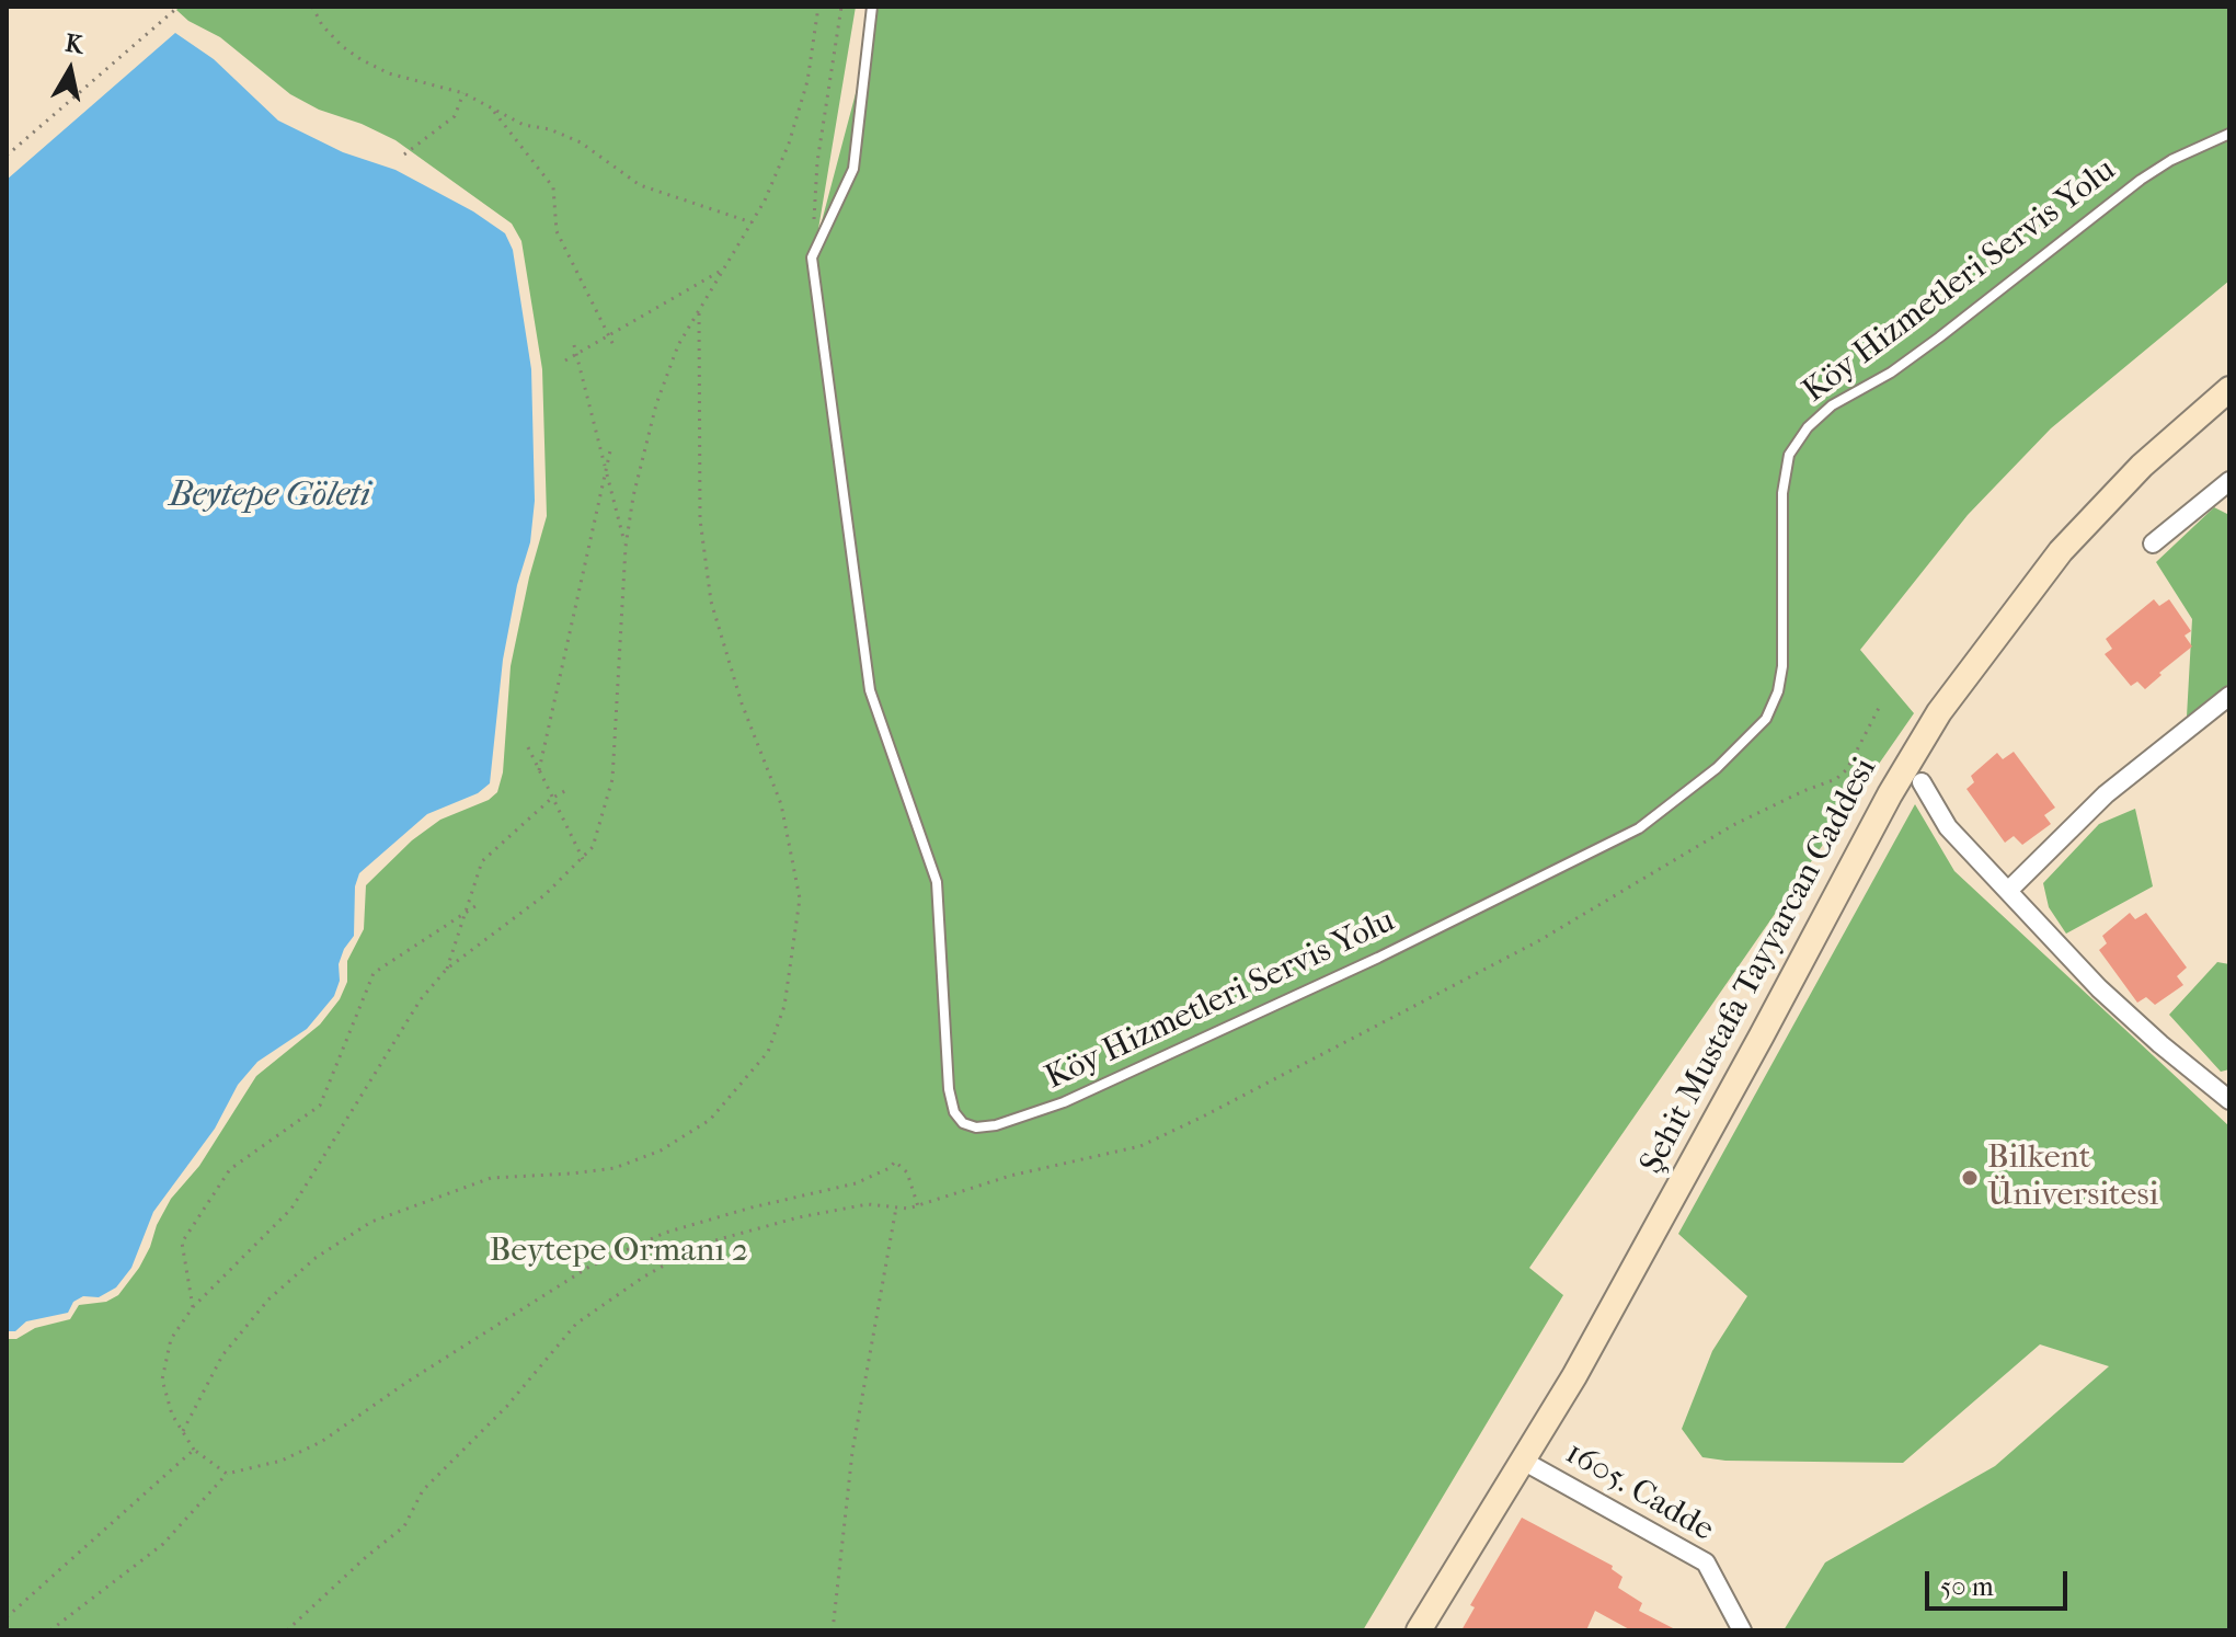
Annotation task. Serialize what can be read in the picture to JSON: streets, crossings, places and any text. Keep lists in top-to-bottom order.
{
  "streets": {
    "main road": ["Şehit Mustafa Tayyarcan Caddesi"],
    "street": ["1605. Cadde"],
    "lane": ["Köy Hizmetleri Servis Yolu"]
  },
  "crossings": [
    ["Şehit Mustafa Tayyarcan Caddesi", "1605. Cadde"]
  ],
  "water": ["Beytepe Göleti"],
  "parks": ["Beytepe Ormanı 2"],
  "places": ["Bilkent Üniversitesi"],
  "scale_bar": "50 m",
  "north": "top"
}
